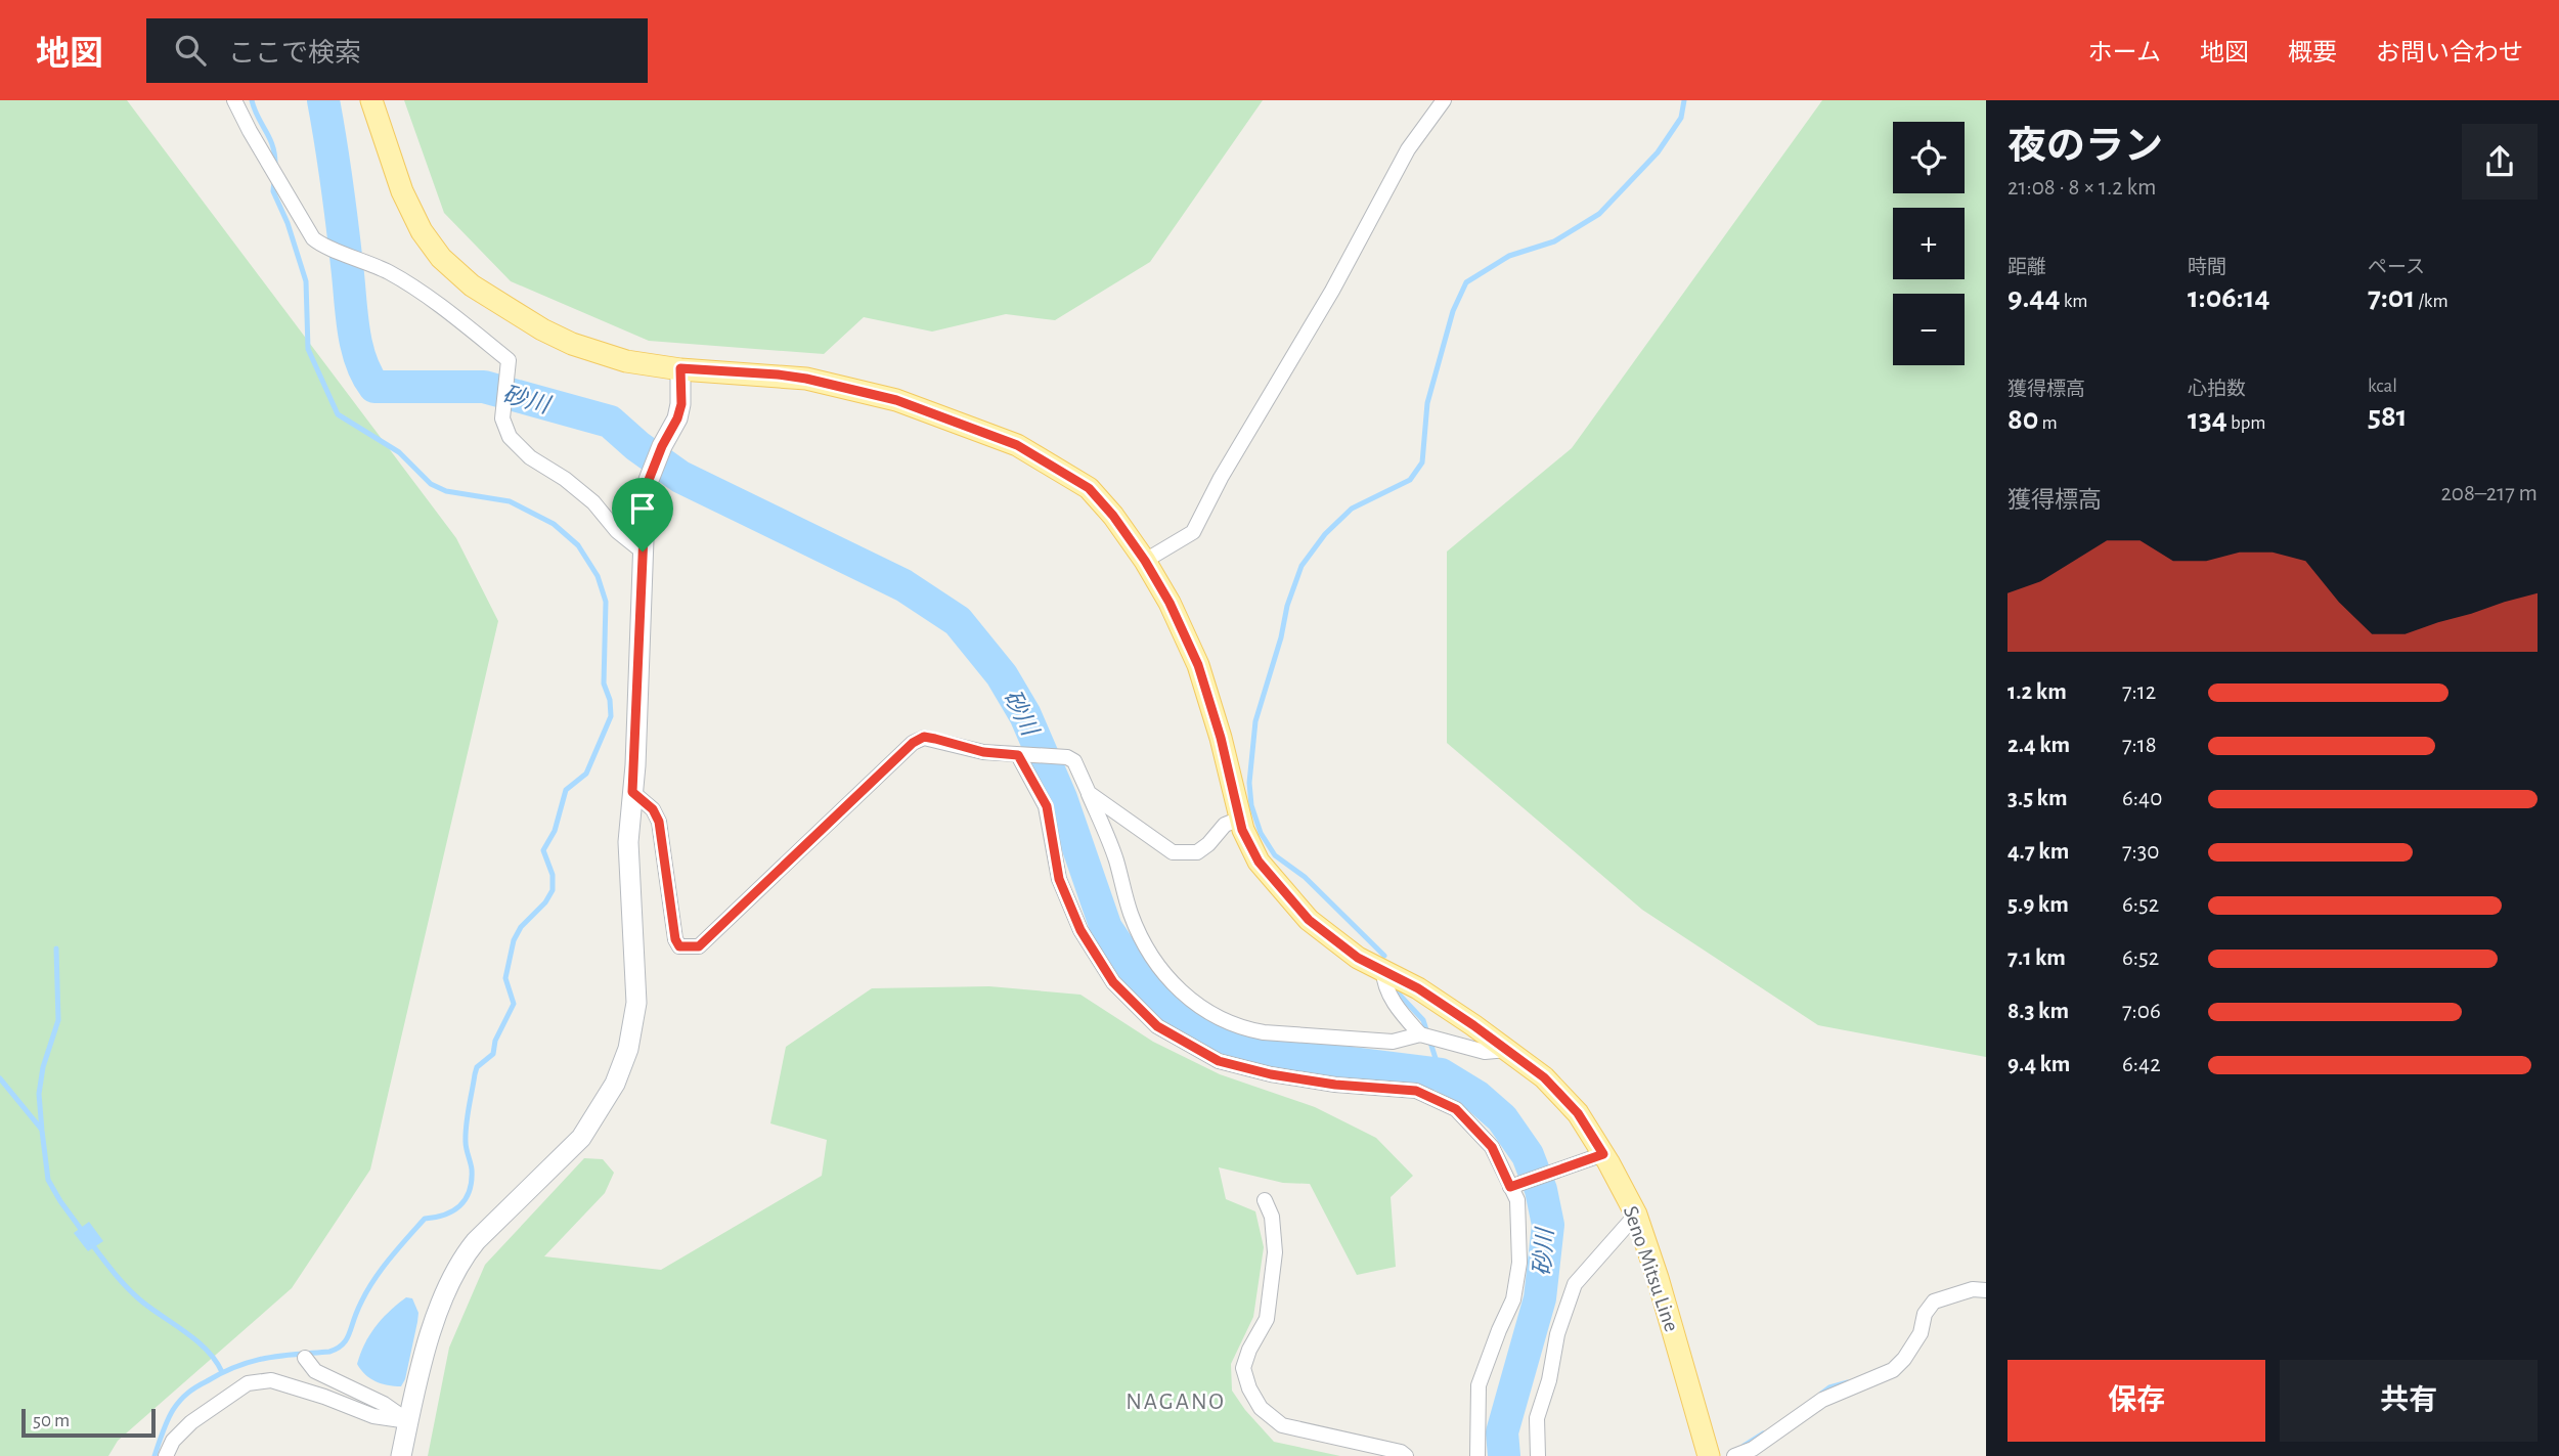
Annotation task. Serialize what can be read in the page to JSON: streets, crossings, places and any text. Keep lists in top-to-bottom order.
{
  "streets": {
    "main road": ["Seno Mitsu Line"]
  },
  "districts": ["NAGANO"],
  "water": ["砂川"],
  "scale_bar": "50 m",
  "page": {
    "header": "地図",
    "search": "ここで検索",
    "nav": [
      "ホーム",
      "地図",
      "概要",
      "お問い合わせ"
    ],
    "heading": ["夜のラン", "21:08 · 8 × 1.2 km"],
    "map_buttons": ["+", "−"],
    "stats": [
      ["距離", "9.44 km"],
      ["時間", "1:06:14"],
      ["ペース", "7:01 /km"],
      ["獲得標高", "80 m"],
      ["心拍数", "134 bpm"],
      ["kcal", "581"]
    ],
    "chart": ["獲得標高", "208–217 m"],
    "list": [
      {
        "name": "1.2 km",
        "note": "7:12"
      },
      {
        "name": "2.4 km",
        "note": "7:18"
      },
      {
        "name": "3.5 km",
        "note": "6:40"
      },
      {
        "name": "4.7 km",
        "note": "7:30"
      },
      {
        "name": "5.9 km",
        "note": "6:52"
      },
      {
        "name": "7.1 km",
        "note": "6:52"
      },
      {
        "name": "8.3 km",
        "note": "7:06"
      },
      {
        "name": "9.4 km",
        "note": "6:42"
      }
    ],
    "buttons": ["保存", "共有"],
    "scale": "50 m"
  }
}
